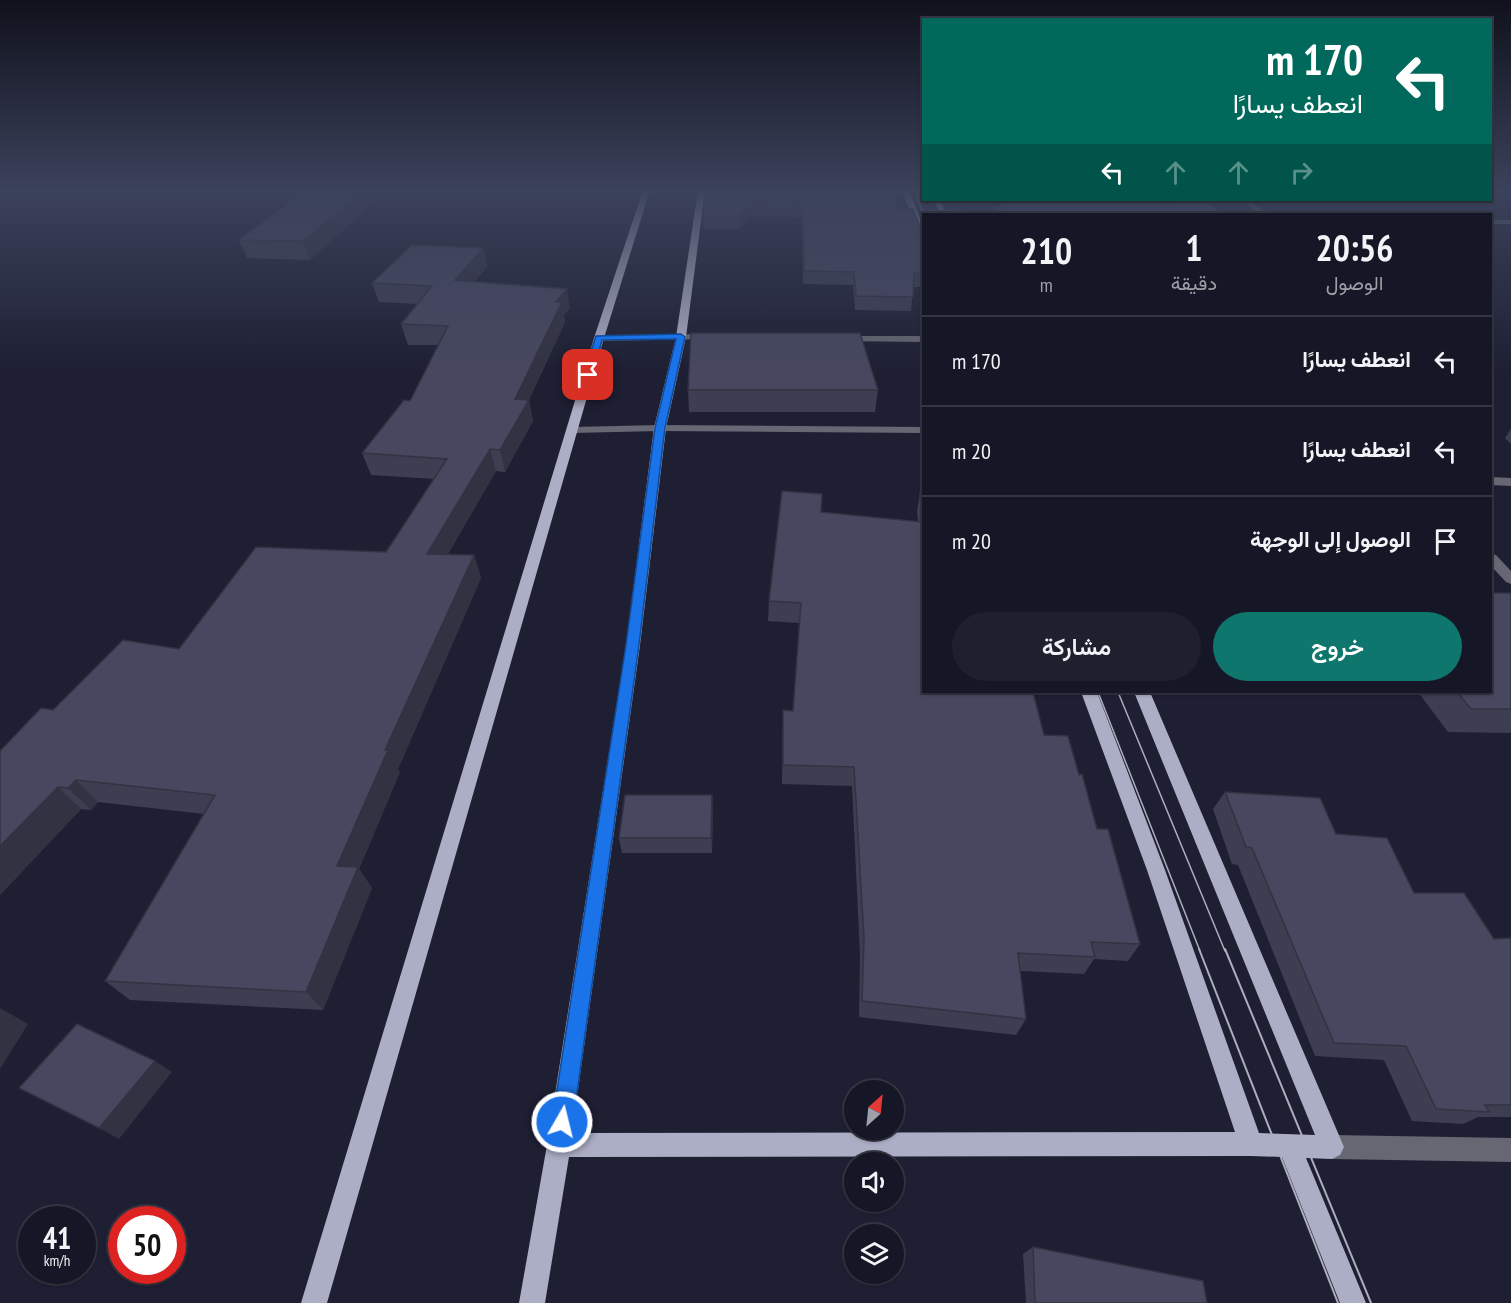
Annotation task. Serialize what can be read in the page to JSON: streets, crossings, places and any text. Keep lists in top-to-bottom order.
{
  "north": "top right",
  "page": {
    "turn": ["170 m", "انعطف يسارًا"],
    "eta": [
      "20:56",
      "الوصول",
      "1",
      "دقيقة",
      "210",
      "m"
    ],
    "list": [
      {
        "name": "انعطف يسارًا",
        "value": "170 m"
      },
      {
        "name": "انعطف يسارًا",
        "value": "20 m"
      },
      {
        "name": "الوصول إلى الوجهة",
        "value": "20 m"
      }
    ],
    "buttons": ["خروج", "مشاركة"],
    "speed": "41 km/h",
    "limit": "50"
  }
}
